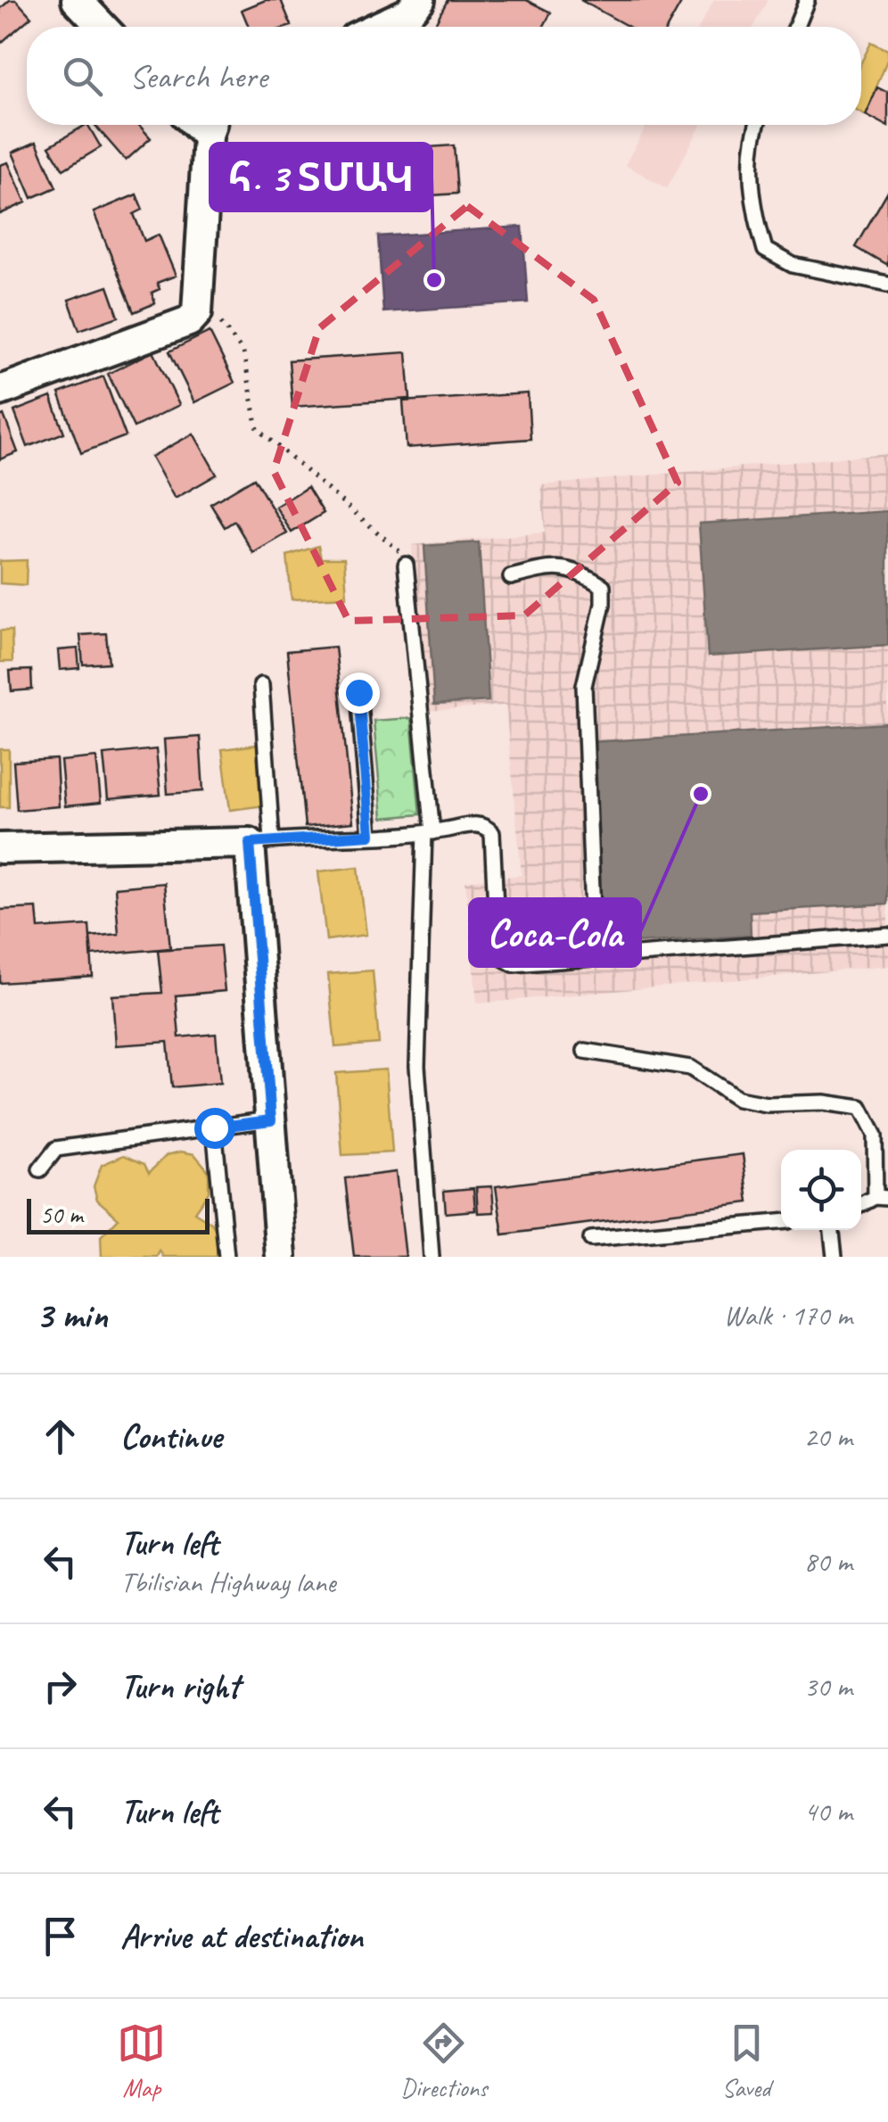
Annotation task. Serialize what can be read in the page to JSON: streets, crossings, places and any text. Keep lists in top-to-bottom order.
{
  "places": ["հ. 3 ՏՄԱԿ", "Coca-Cola"],
  "scale_bar": "50 m",
  "page": {
    "search": "Search here",
    "scale": "50 m",
    "heading": ["3 min", "Walk · 170 m"],
    "list": [
      ["Continue", "20 m"],
      ["Turn left", "Tbilisian Highway lane", "80 m"],
      ["Turn right", "30 m"],
      ["Turn left", "40 m"],
      "Arrive at destination"
    ],
    "nav": ["Map", "Directions", "Saved"]
  }
}
